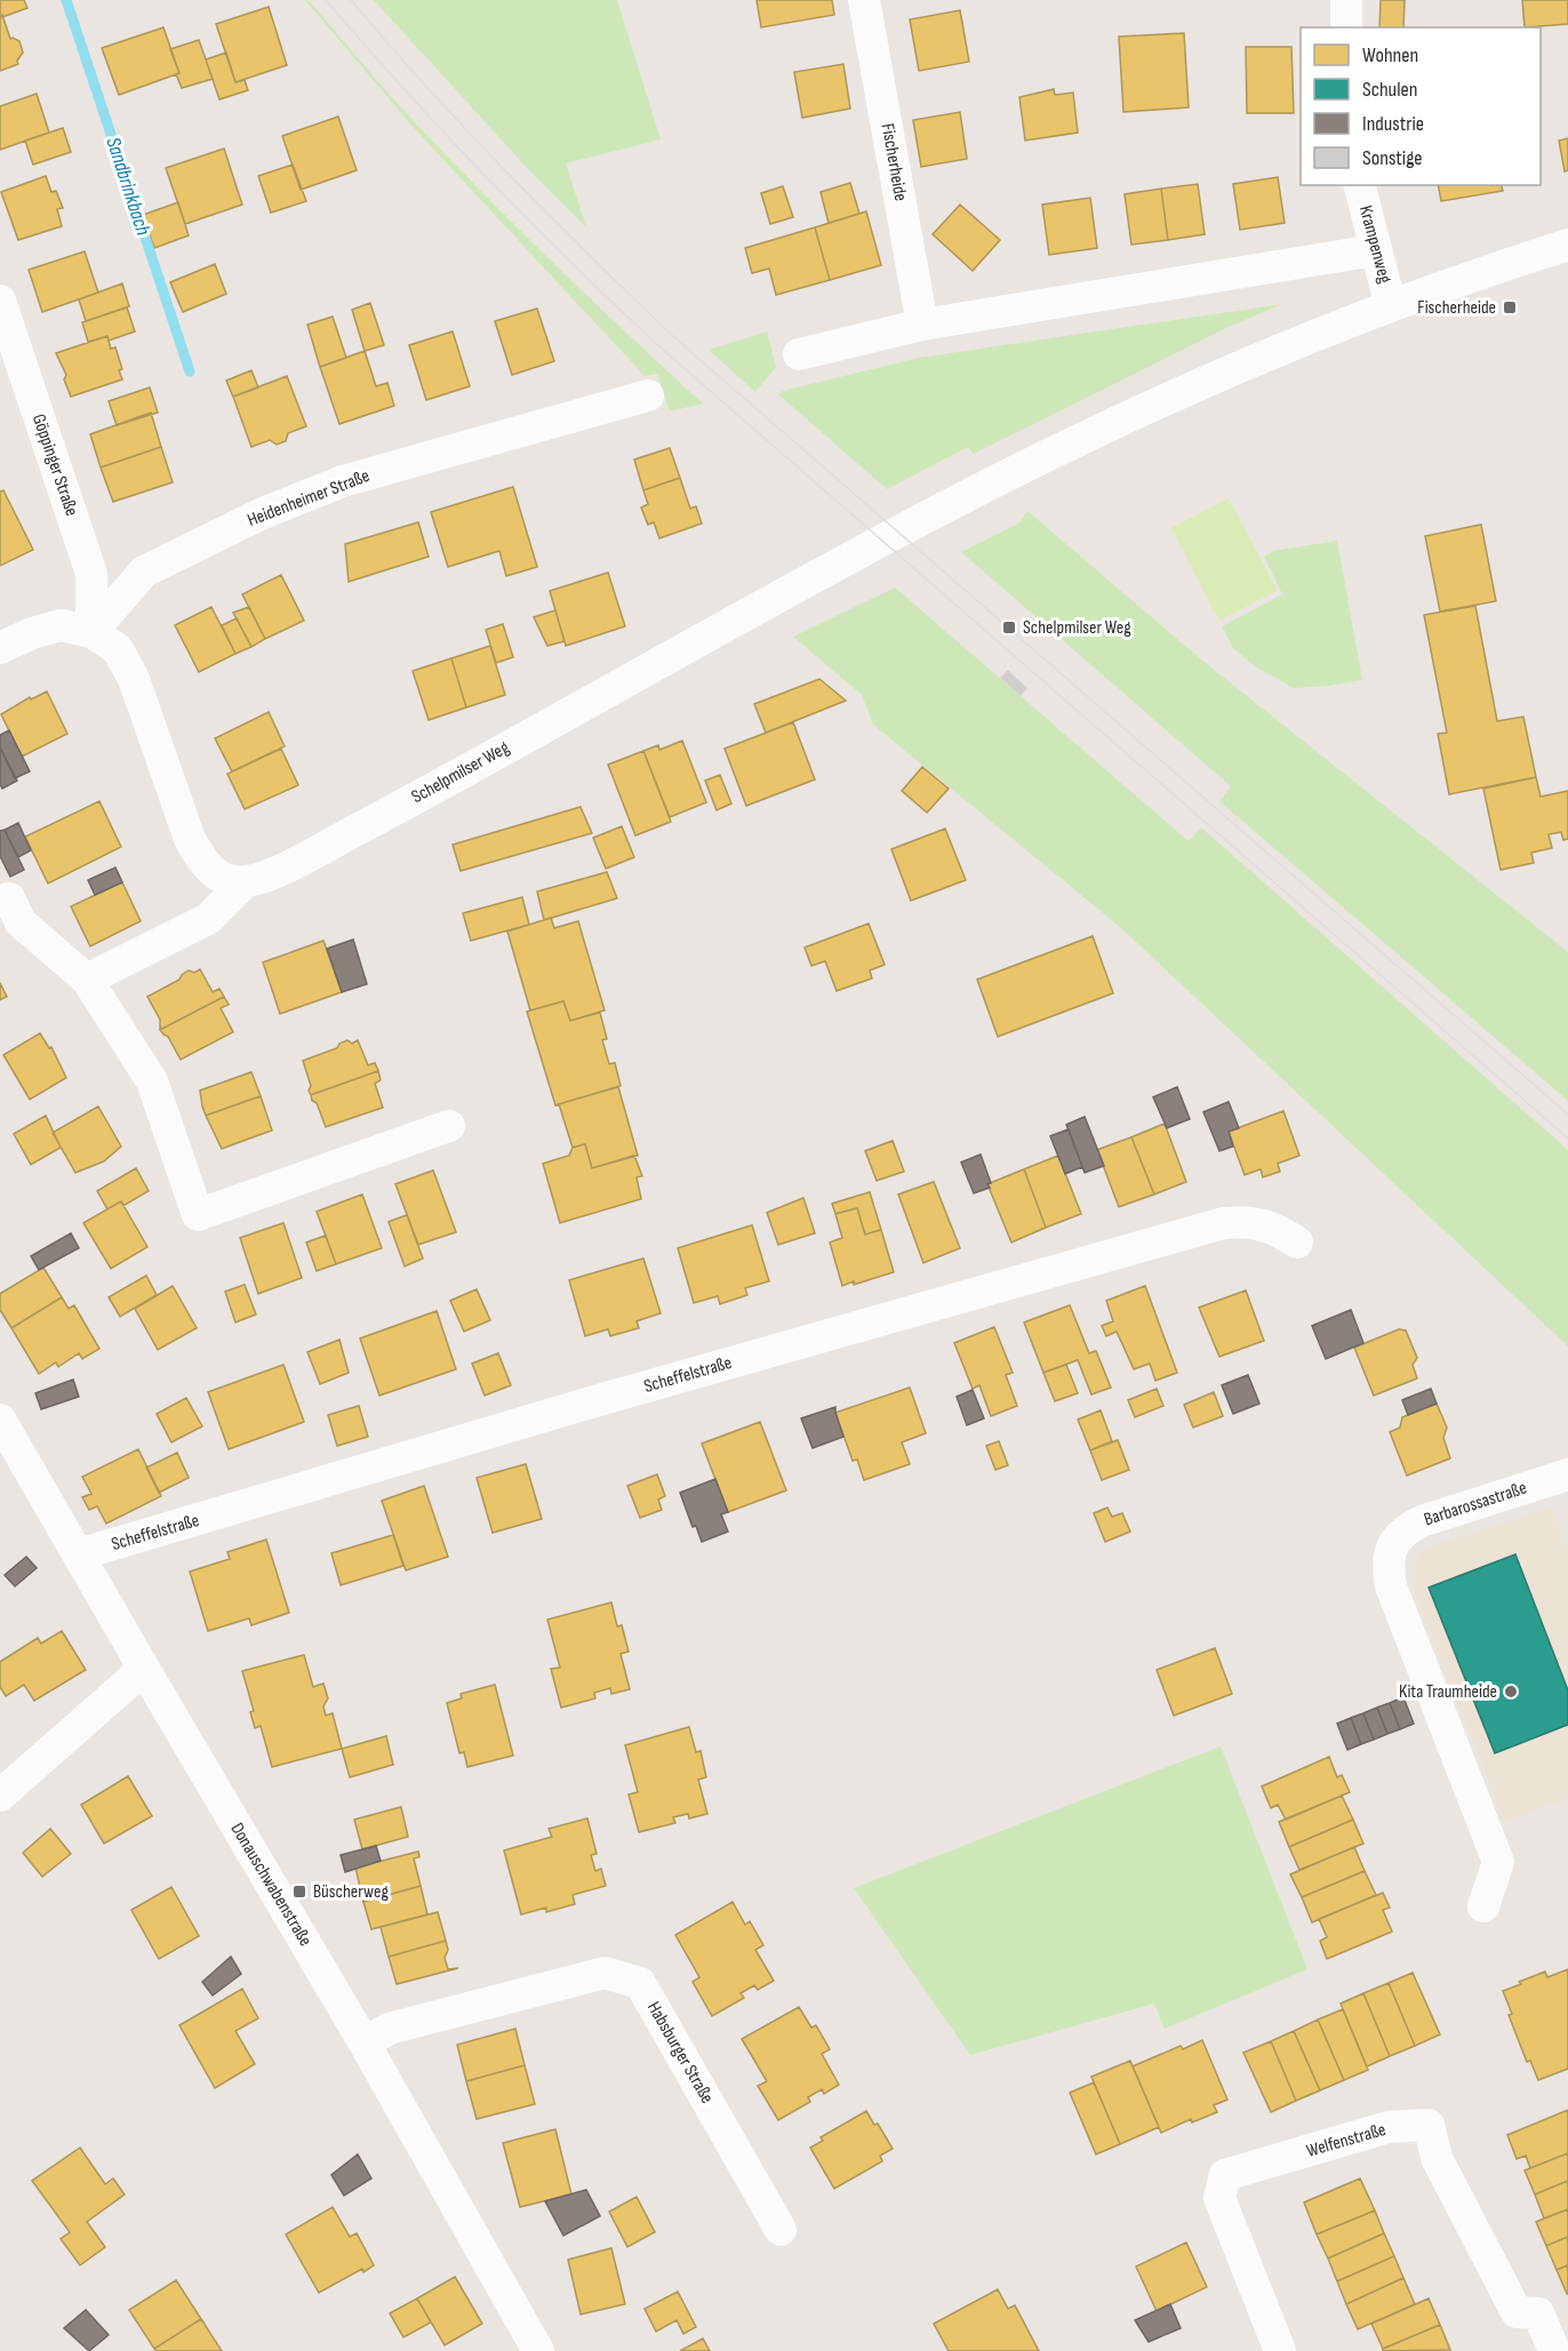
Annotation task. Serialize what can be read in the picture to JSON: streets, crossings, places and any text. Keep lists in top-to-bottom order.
{
  "streets": {
    "street": [
      "Fischerheide",
      "Krampenweg",
      "Göppinger Straße",
      "Heidenheimer Straße",
      "Schelpmilser Weg",
      "Scheffelstraße",
      "Barbarossastraße",
      "Donauschwabenstraße",
      "Habsburger Straße",
      "Welfenstraße"
    ]
  },
  "crossings": [
    ["Krampenweg", "Schelpmilser Weg"],
    ["Göppinger Straße", "Heidenheimer Straße"],
    ["Scheffelstraße", "Donauschwabenstraße"],
    ["Donauschwabenstraße", "Habsburger Straße"]
  ],
  "water": ["Sandbrinkbach"],
  "places": {
    "transit": ["Fischerheide", "Schelpmilser Weg", "Büscherweg"],
    "other": ["Kita Traumheide"]
  },
  "legend": [
    "Wohnen",
    "Schulen",
    "Industrie",
    "Sonstige"
  ]
}
